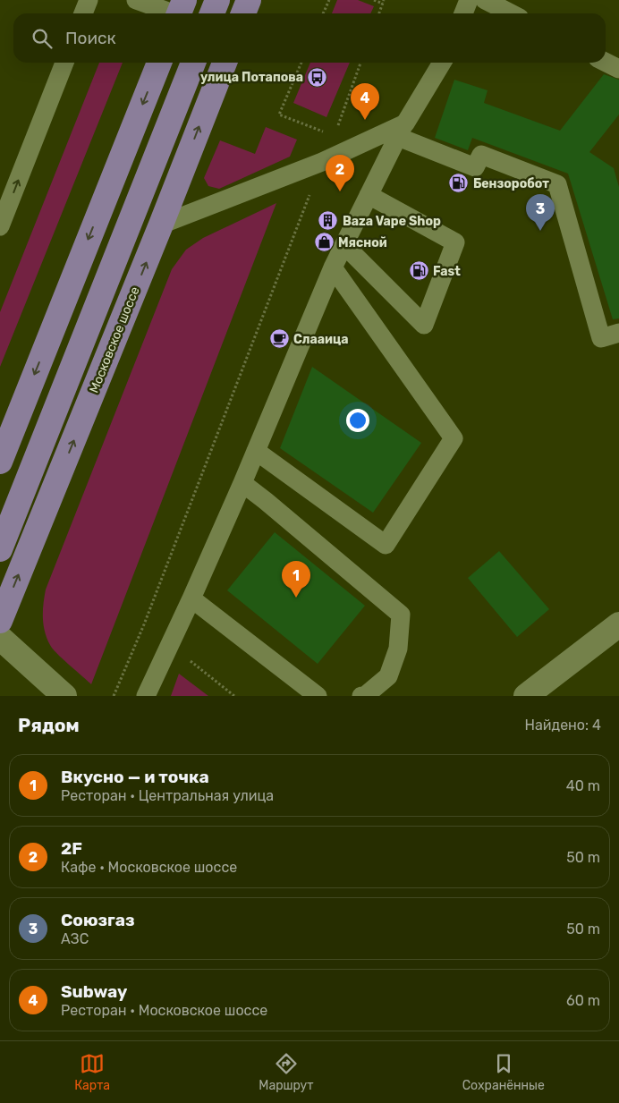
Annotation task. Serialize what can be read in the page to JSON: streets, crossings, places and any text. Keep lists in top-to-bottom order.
{
  "streets": {
    "main road": ["Московское шоссе"]
  },
  "places": {
    "bus stop": ["улица Потапова"],
    "fuel station": ["Бензоробот", "Fast"],
    "building": ["Baza Vape Shop"],
    "shop": ["Мясной"],
    "cafe": ["Слааица"]
  },
  "page": {
    "search": "Поиск",
    "pins": [
      "4",
      "2",
      "3",
      "1"
    ],
    "heading": ["Рядом", "Найдено: 4"],
    "list": [
      {
        "mark": "1",
        "name": "Вкусно — и точка",
        "note": "Ресторан · Центральная улица",
        "value": "40 m"
      },
      {
        "mark": "2",
        "name": "2F",
        "note": "Кафе · Московское шоссе",
        "value": "50 m"
      },
      {
        "mark": "3",
        "name": "Союзгаз",
        "note": "АЗС",
        "value": "50 m"
      },
      {
        "mark": "4",
        "name": "Subway",
        "note": "Ресторан · Московское шоссе",
        "value": "60 m"
      }
    ],
    "nav": ["Карта", "Маршрут", "Сохранённые"]
  }
}
